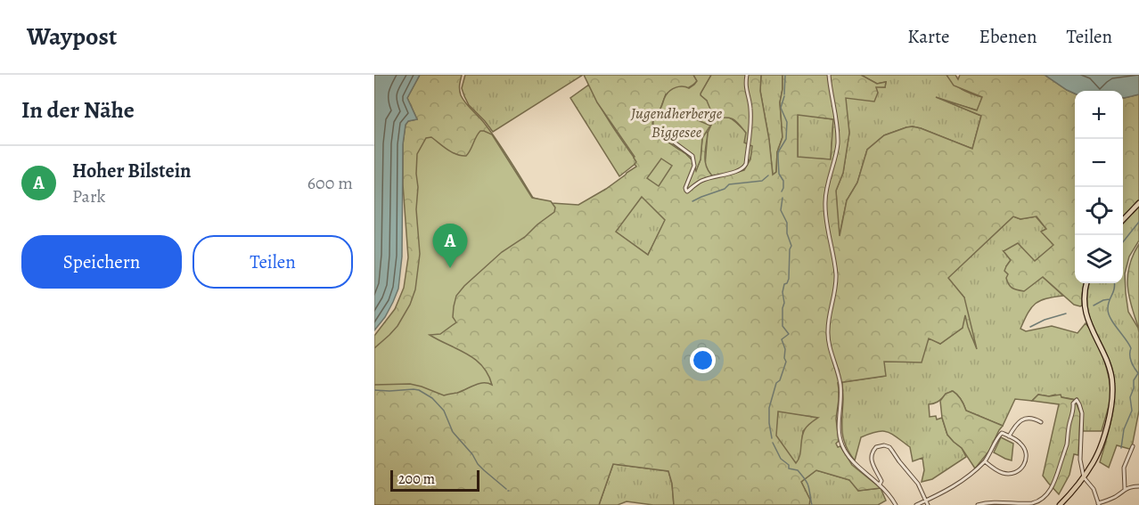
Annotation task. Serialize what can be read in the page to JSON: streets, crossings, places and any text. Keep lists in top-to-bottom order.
{
  "parks": ["Jugendherberge Biggesee"],
  "scale_bar": "200 m",
  "page": {
    "header": "Waypost",
    "nav": ["Karte", "Ebenen", "Teilen"],
    "heading": "In der Nähe",
    "map_buttons": ["+", "−"],
    "list": [
      {
        "mark": "A",
        "name": "Hoher Bilstein",
        "note": "Park",
        "value": "600 m"
      }
    ],
    "buttons": ["Speichern", "Teilen"],
    "pins": "A",
    "scale": "200 m"
  }
}
